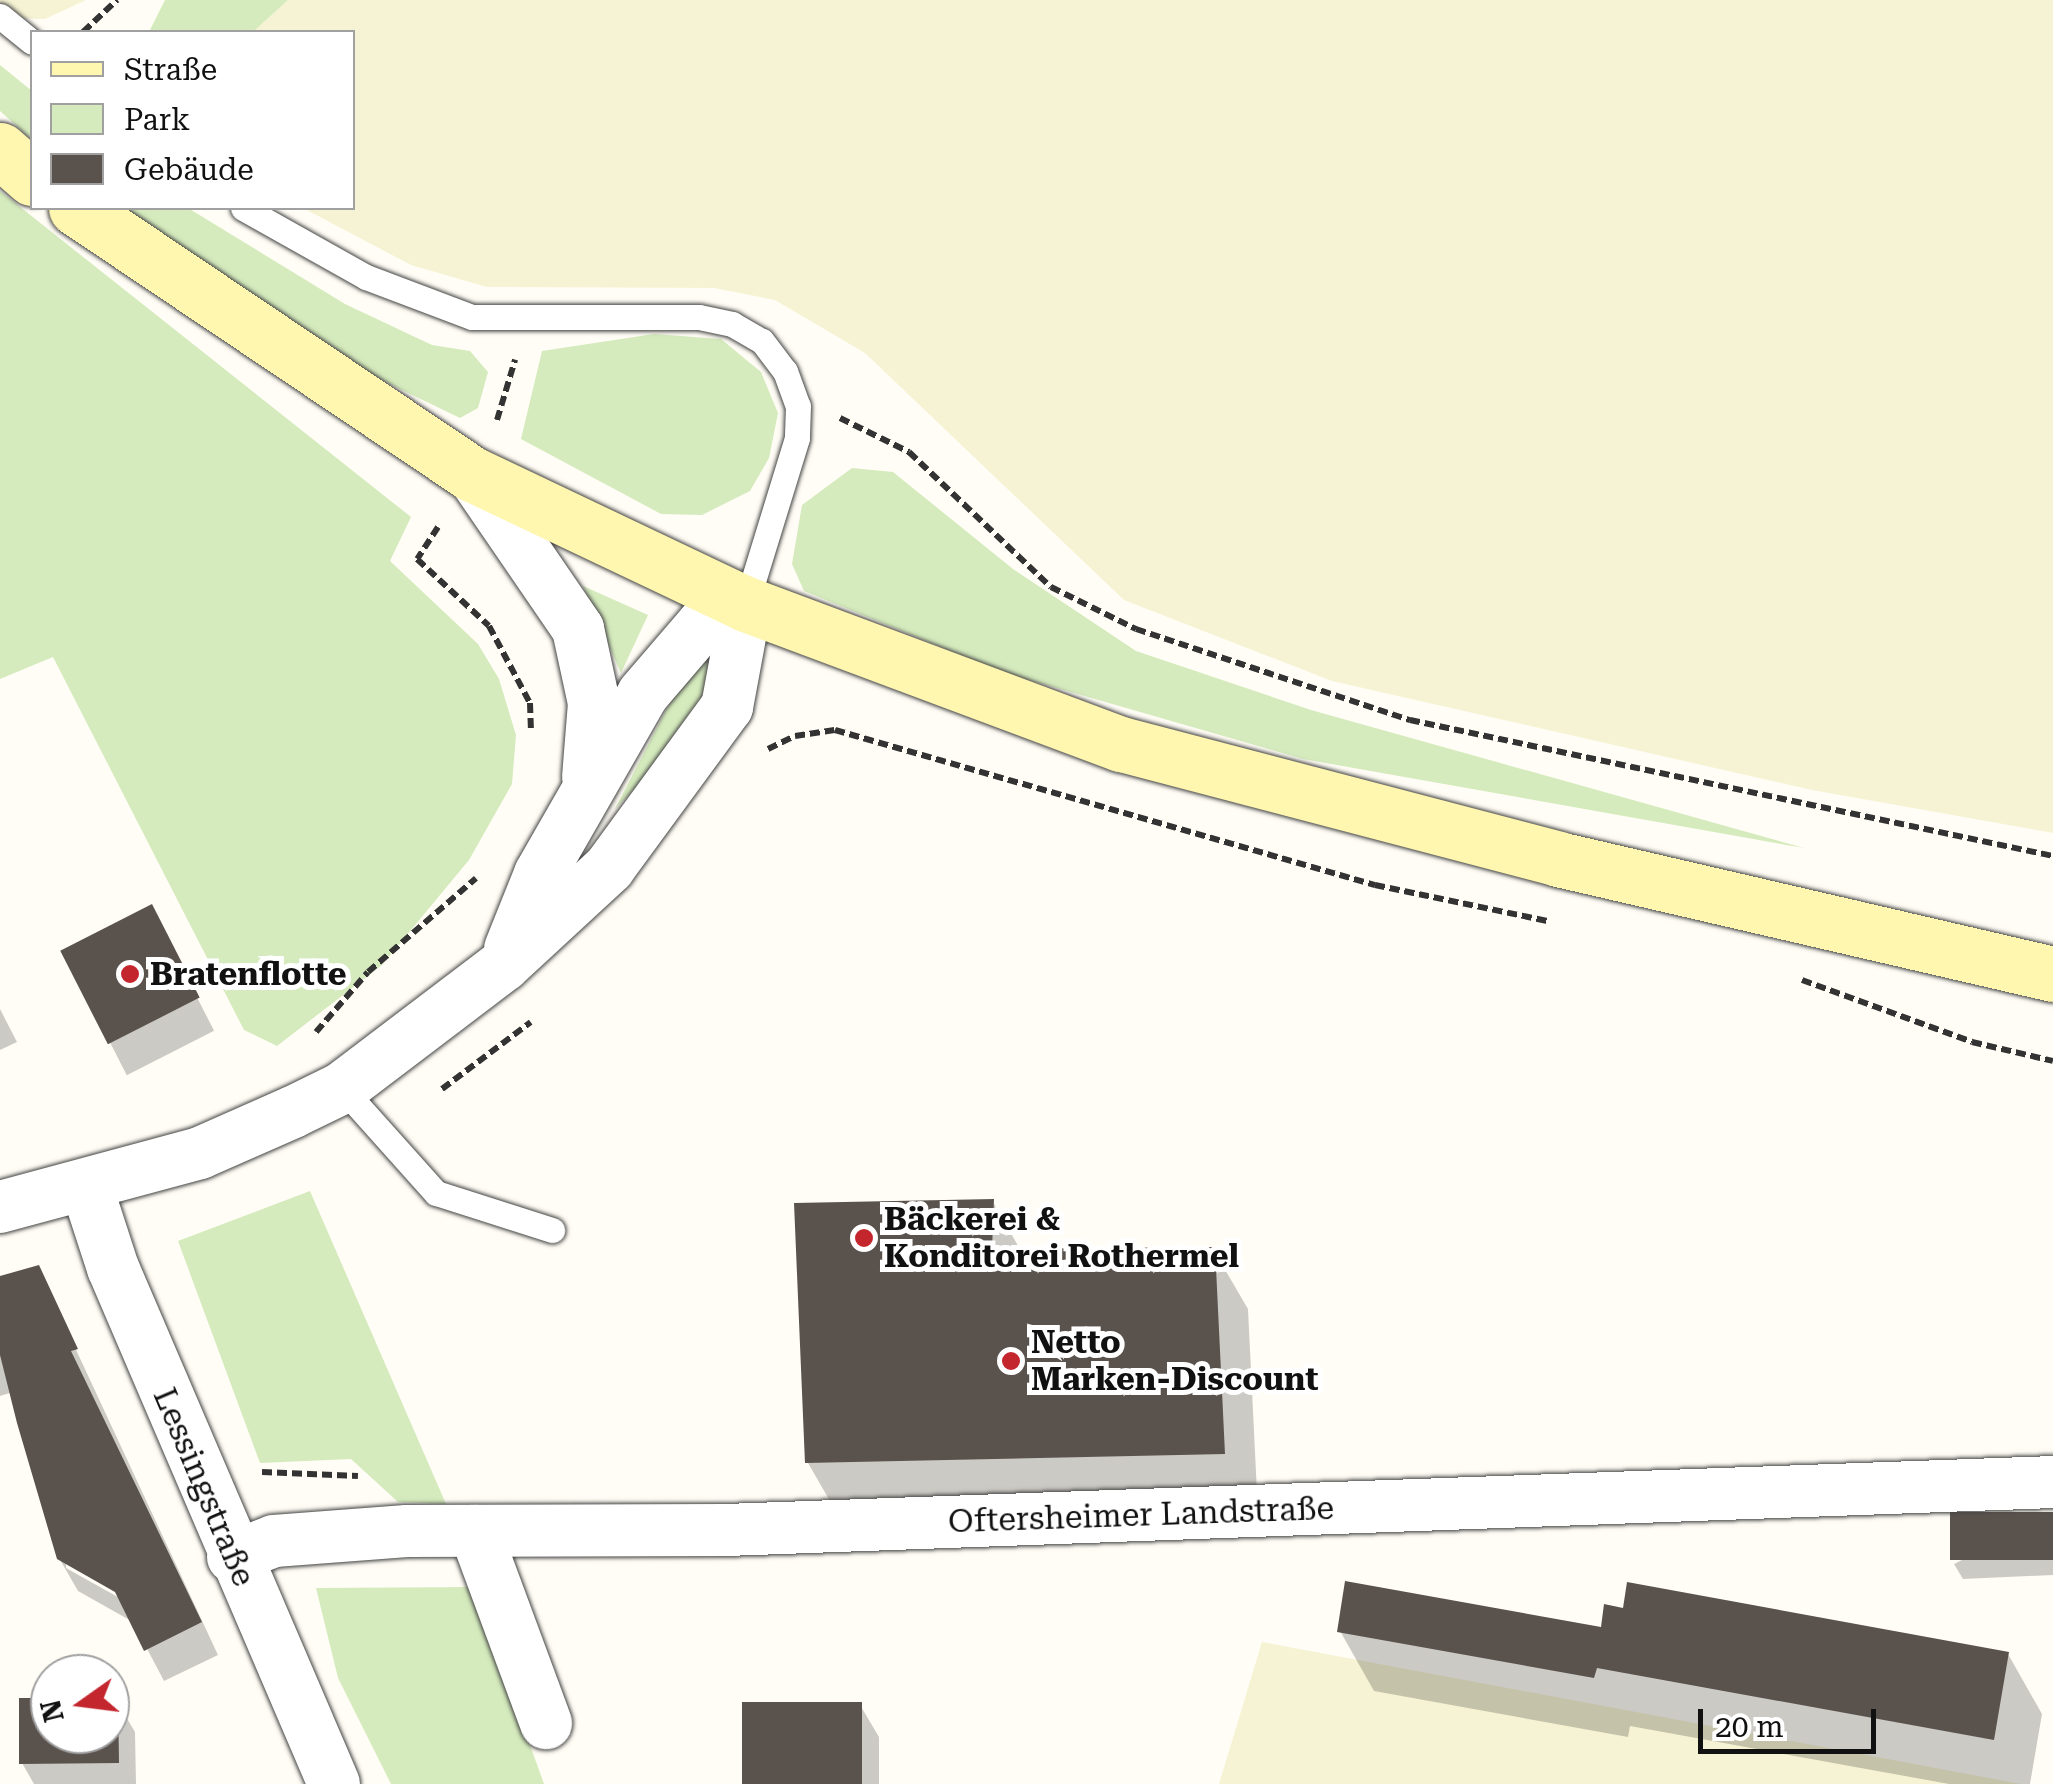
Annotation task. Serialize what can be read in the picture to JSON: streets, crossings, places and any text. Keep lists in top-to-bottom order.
{
  "streets": {
    "street": ["Lessingstraße", "Oftersheimer Landstraße"]
  },
  "crossings": [
    ["Lessingstraße", "Oftersheimer Landstraße"]
  ],
  "places": ["Bratenflotte", "Bäckerei & Konditorei Rothermel", "Netto Marken-Discount"],
  "legend": ["Straße", "Park", "Gebäude"],
  "scale_bar": "20 m",
  "north": "left"
}
